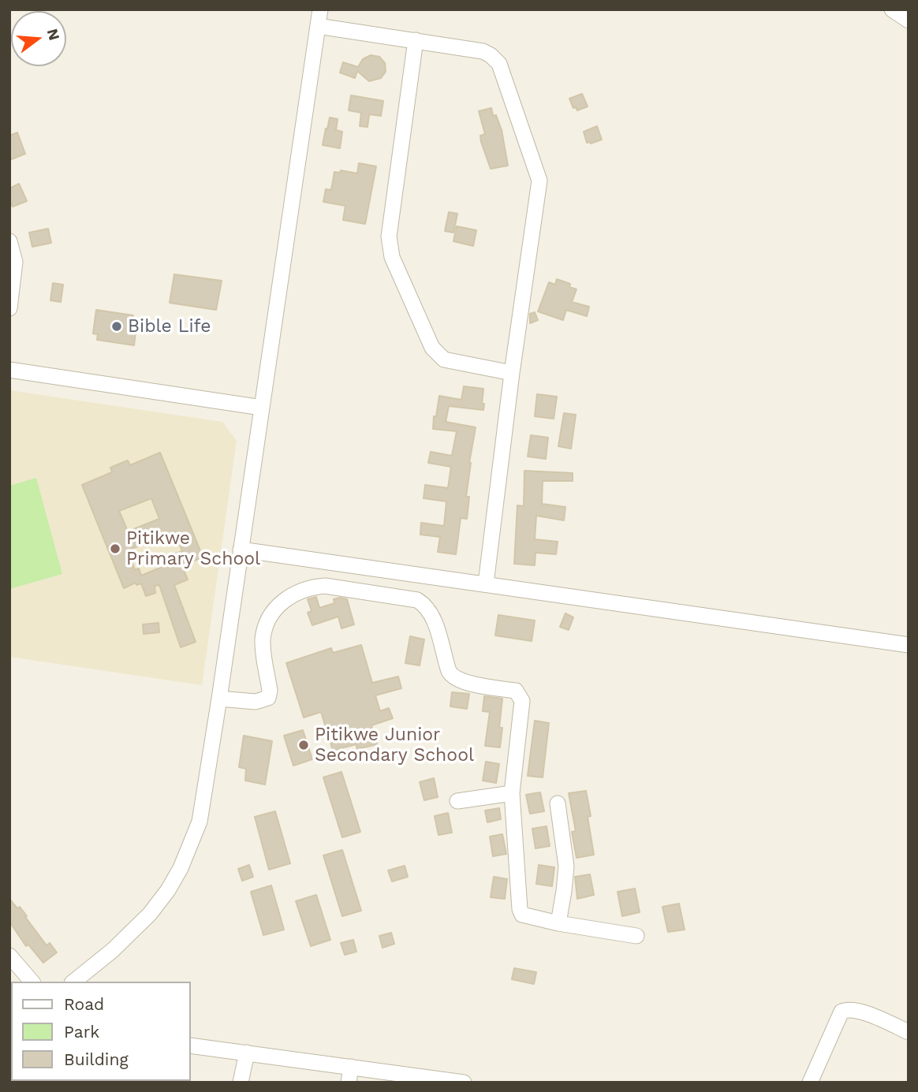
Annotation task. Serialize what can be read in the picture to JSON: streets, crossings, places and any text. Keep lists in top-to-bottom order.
{
  "places": ["Bible Life", "Pitikwe Primary School", "Pitikwe Junior Secondary School"],
  "legend": ["Road", "Park", "Building"],
  "north": "right"
}
